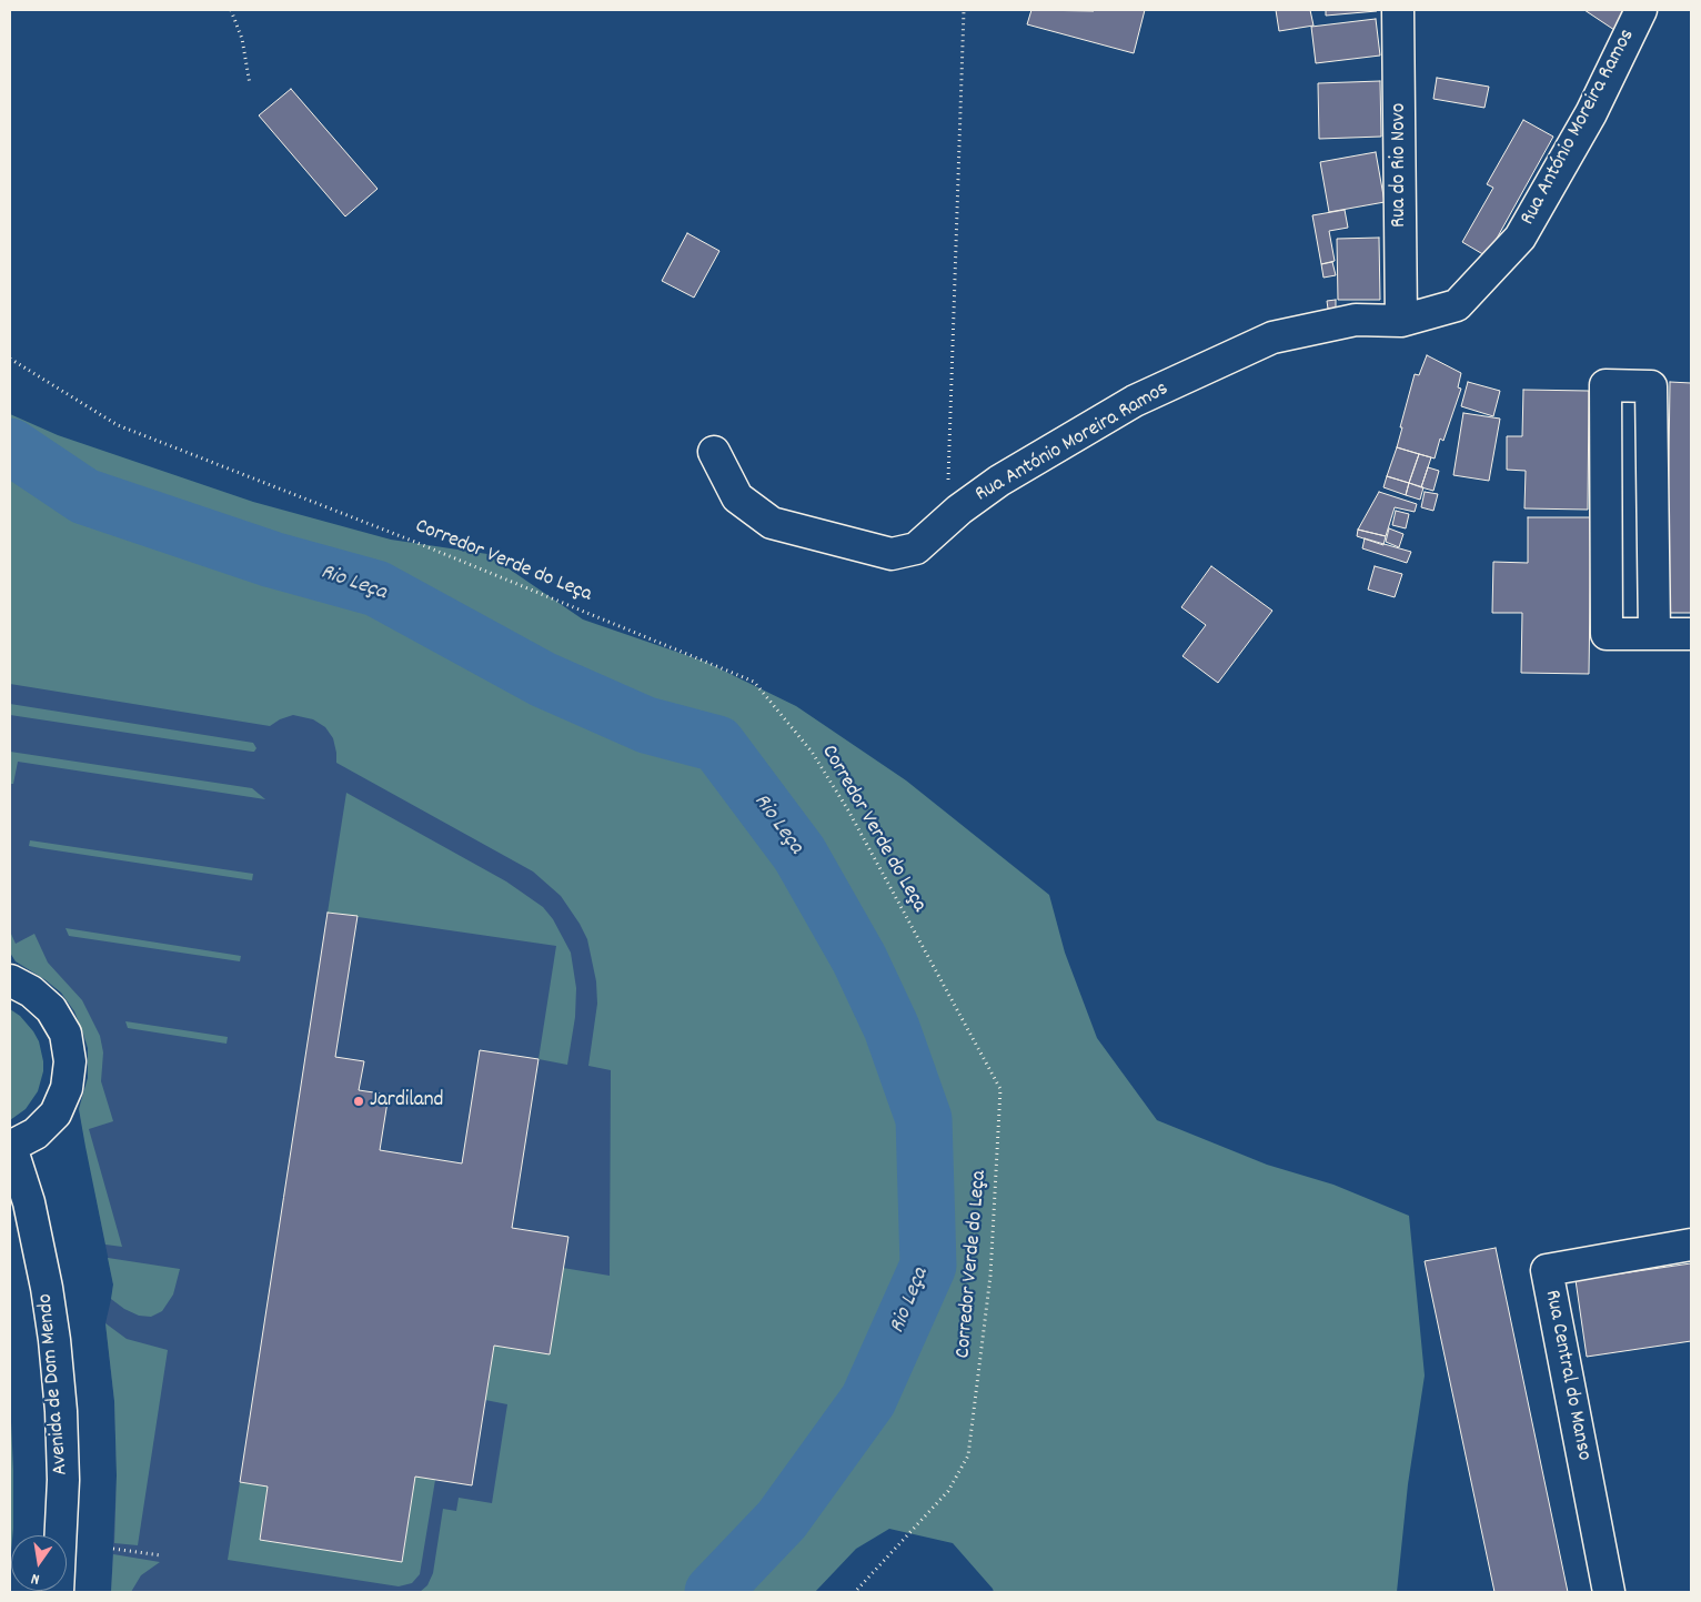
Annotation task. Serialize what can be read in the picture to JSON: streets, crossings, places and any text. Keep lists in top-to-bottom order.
{
  "streets": {
    "street": [
      "Rua António Moreira Ramos",
      "Rua do Rio Novo",
      "Rua Central do Manso",
      "Avenida de Dom Mendo"
    ],
    "path": ["Corredor Verde do Leça"]
  },
  "crossings": [
    ["Rua António Moreira Ramos", "Rua do Rio Novo"]
  ],
  "water": ["Rio Leça"],
  "places": ["Jardiland"],
  "north": "bottom"
}
